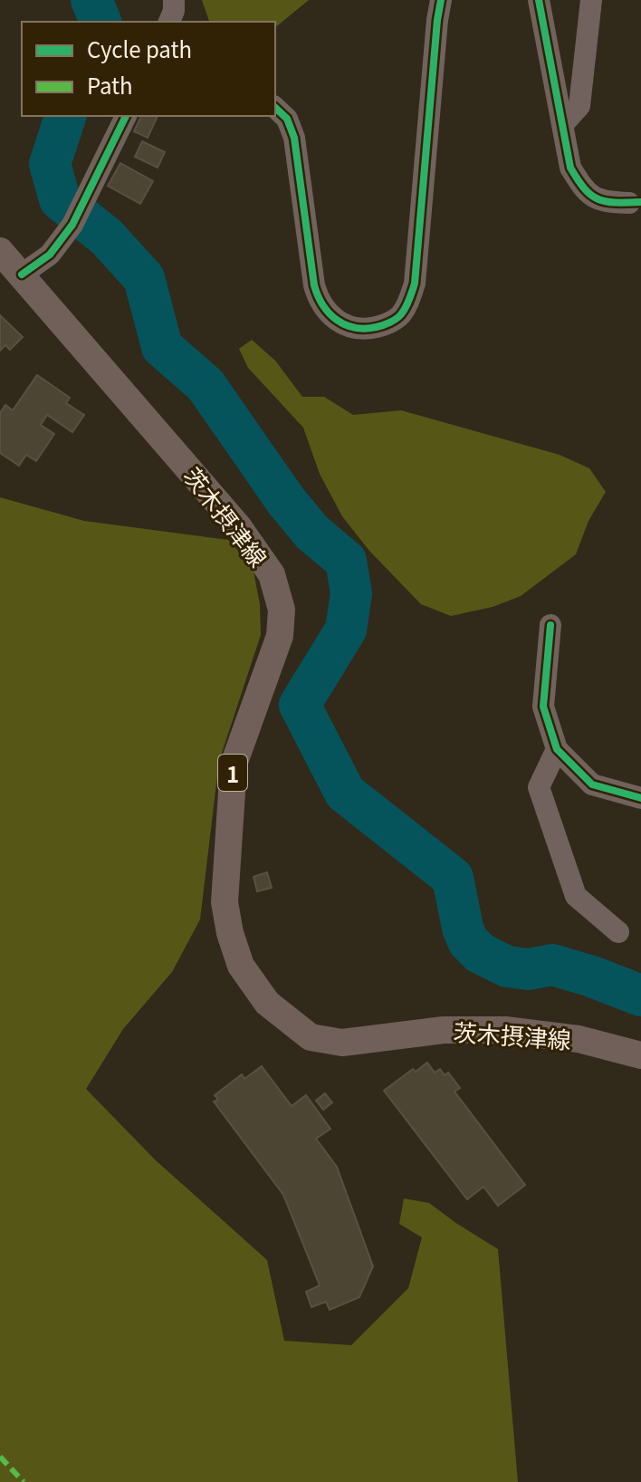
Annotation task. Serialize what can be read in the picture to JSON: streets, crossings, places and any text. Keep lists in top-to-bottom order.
{
  "streets": {
    "main road": ["茨木摂津線", "1"]
  },
  "legend": ["Cycle path", "Path"]
}
